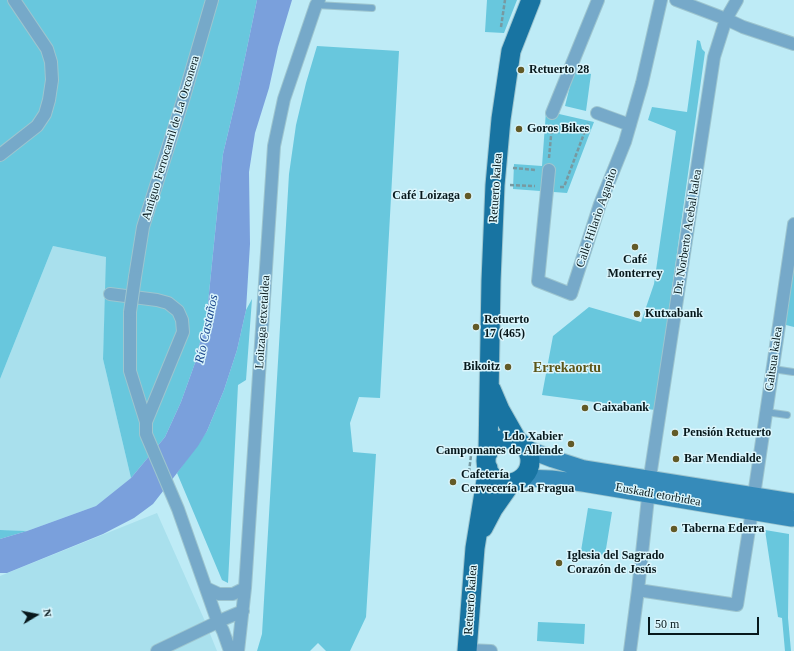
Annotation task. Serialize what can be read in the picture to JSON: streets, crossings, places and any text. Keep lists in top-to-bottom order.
{
  "streets": {
    "main road": ["Retuerto kalea"],
    "street": [
      "Antiguo Ferrocarril de La Orconera",
      "Calle Hilario Agapito",
      "Dr. Norberto Acebal kalea",
      "Loitzaga etxetaldea",
      "Galtsua kalea",
      "Euskadi etorbidea"
    ]
  },
  "crossings": [
    ["Retuerto kalea", "Euskadi etorbidea"],
    ["Dr. Norberto Acebal kalea", "Galtsua kalea"],
    ["Dr. Norberto Acebal kalea", "Euskadi etorbidea"],
    ["Galtsua kalea", "Euskadi etorbidea"]
  ],
  "districts": ["Errekaortu"],
  "water": ["Río Castaños"],
  "places": [
    "Retuerto 28",
    "Goros Bikes",
    "Café Loizaga",
    "Café Monterrey",
    "Kutxabank",
    "Retuerto 17 (465)",
    "Bikoitz",
    "Caixabank",
    "Pensión Retuerto",
    "Ldo Xabier Campomanes de Allende",
    "Bar Mendialde",
    "Cafetería Cervecería La Fragua",
    "Taberna Ederra",
    "Iglesia del Sagrado Corazón de Jesús"
  ],
  "scale_bar": "50 m",
  "north": "right"
}
